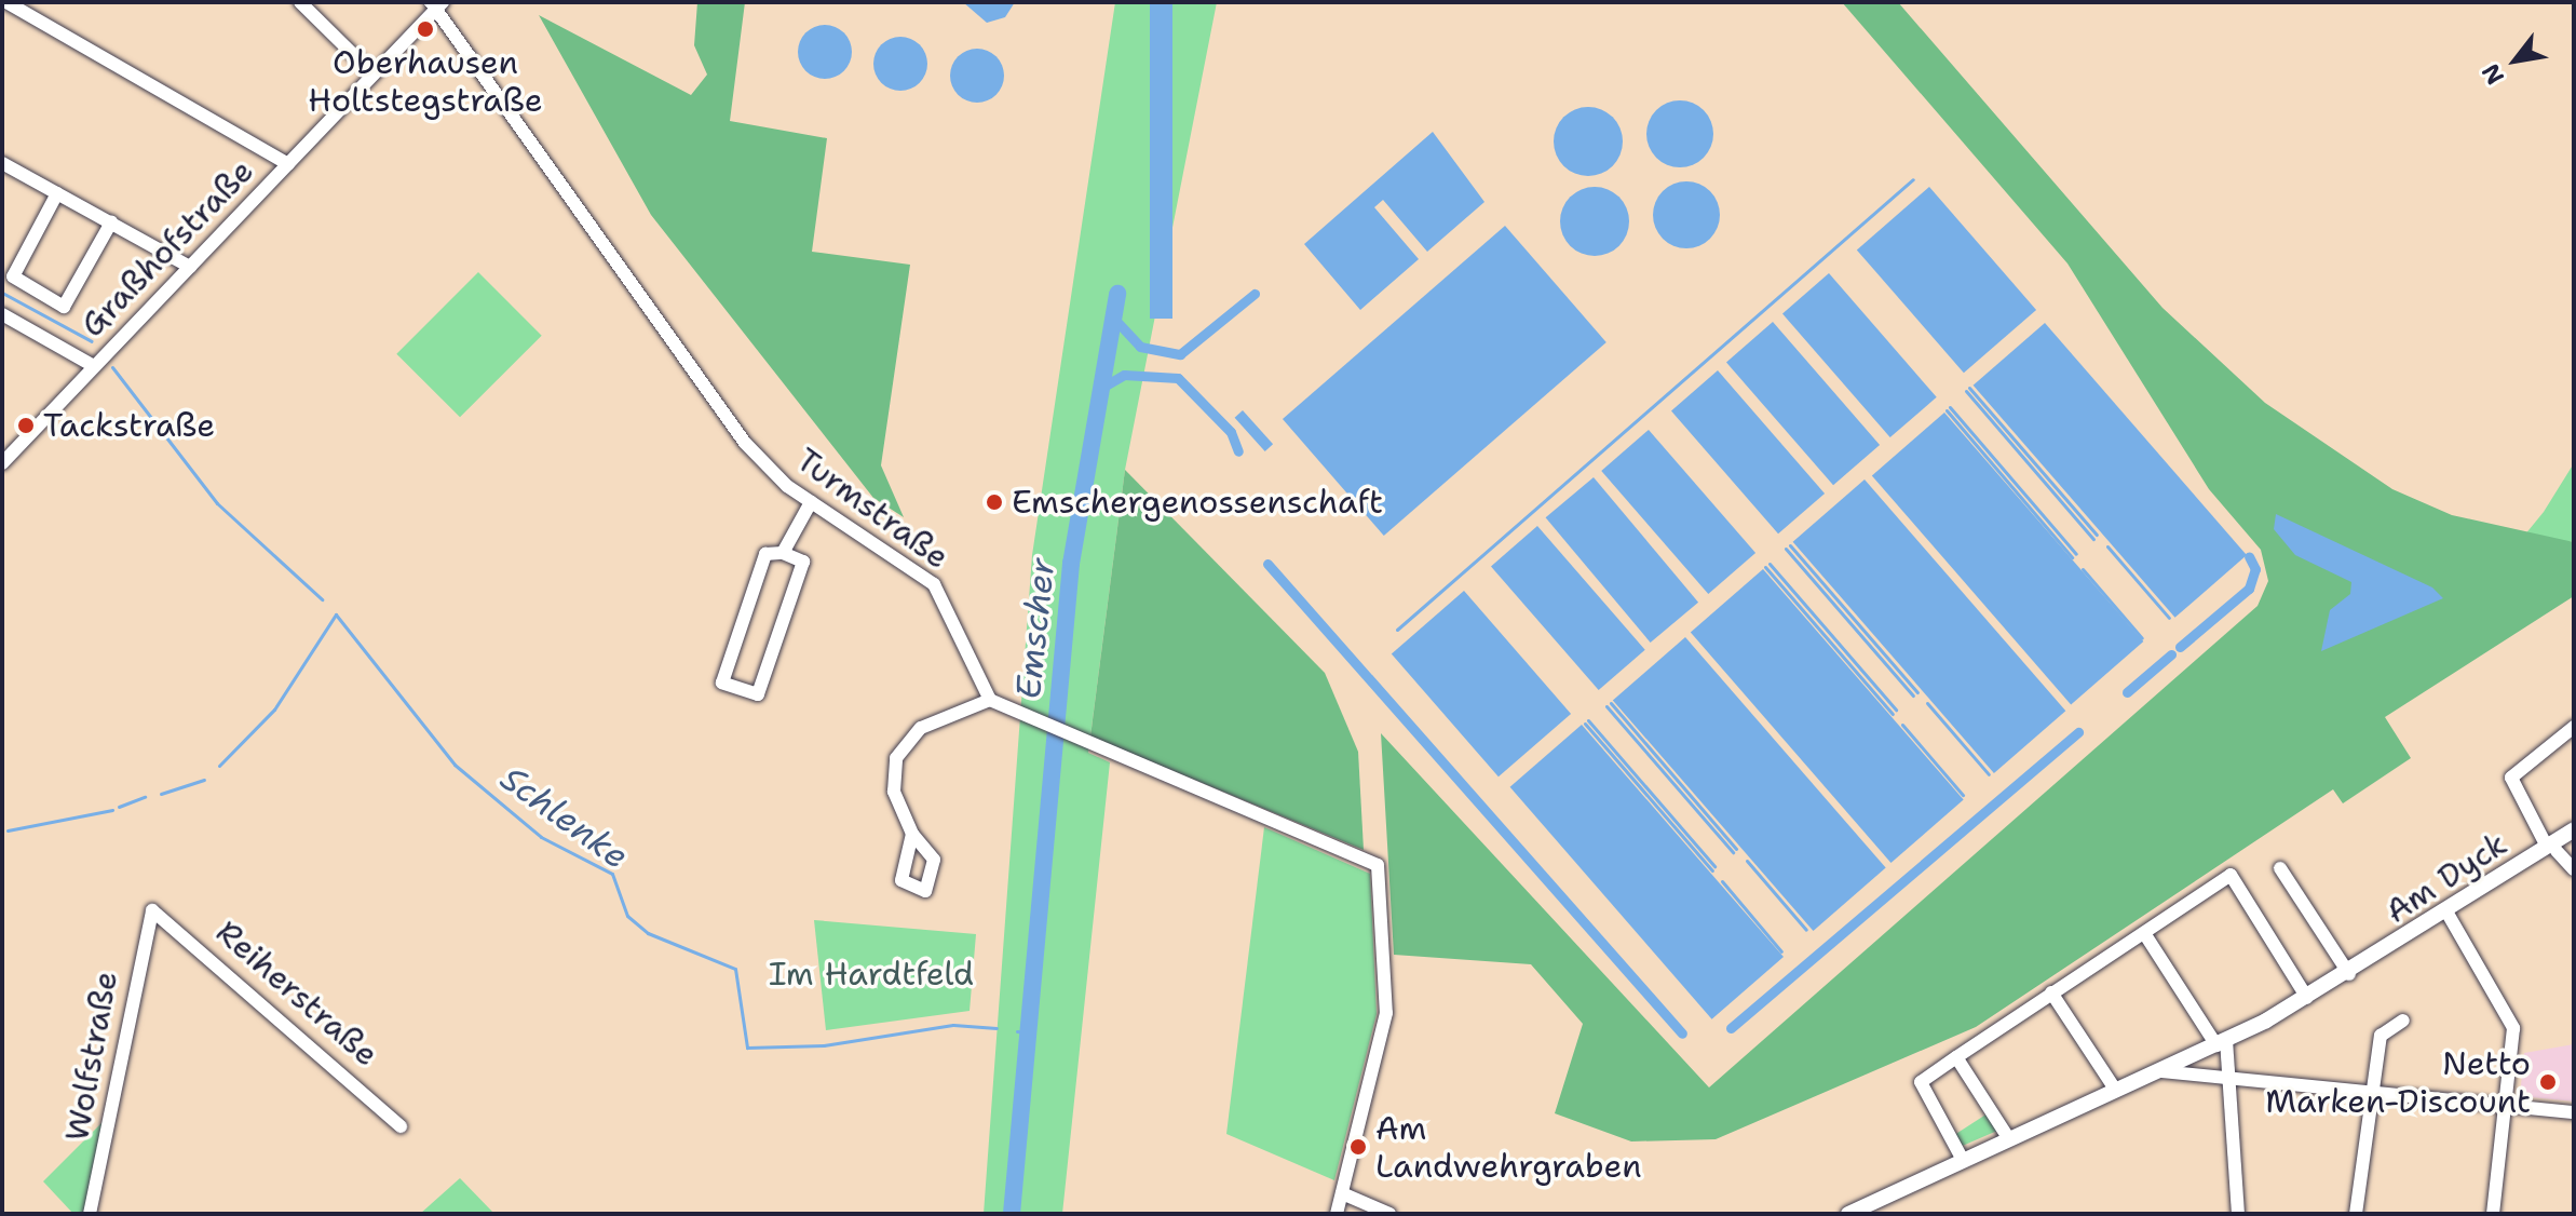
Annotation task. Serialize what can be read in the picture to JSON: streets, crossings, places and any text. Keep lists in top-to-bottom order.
{
  "streets": {
    "main road": ["Am Dyck"],
    "street": [
      "Graßhofstraße",
      "Turmstraße",
      "Reiherstraße",
      "Wolfstraße"
    ]
  },
  "crossings": [
    ["Graßhofstraße", "Turmstraße"],
    ["Reiherstraße", "Wolfstraße"]
  ],
  "water": ["Emscher", "Schlenke"],
  "parks": ["Im Hardtfeld"],
  "places": [
    "Oberhausen Holtstegstraße",
    "Tackstraße",
    "Emschergenossenschaft",
    "Netto Marken-Discount",
    "Am Landwehrgraben"
  ],
  "north": "bottom left"
}
